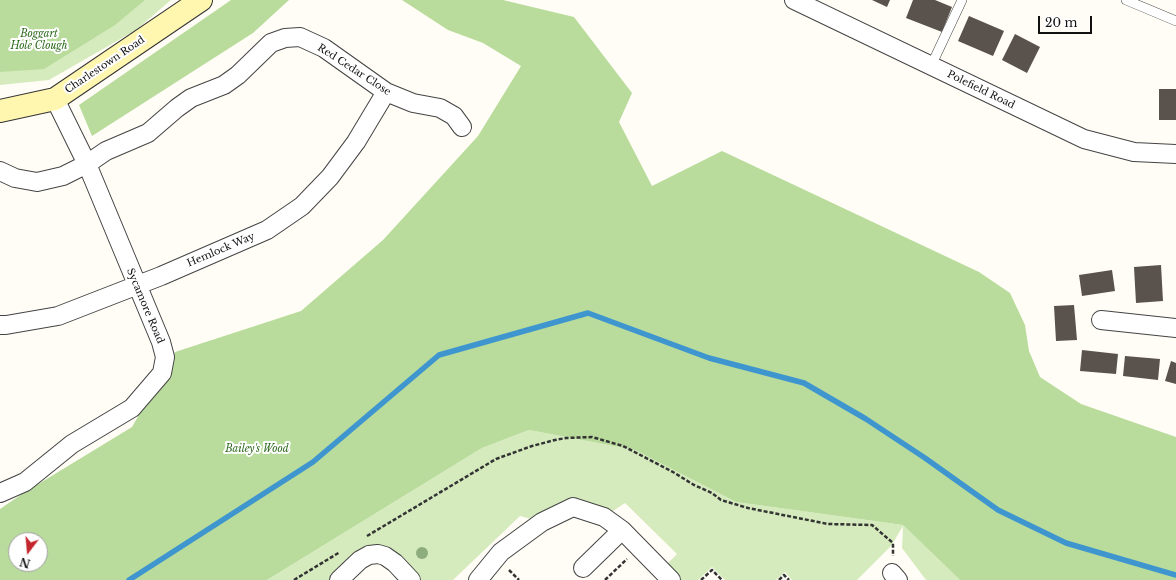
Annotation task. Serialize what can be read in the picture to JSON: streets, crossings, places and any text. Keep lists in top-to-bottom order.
{
  "streets": {
    "street": [
      "Charlestown Road",
      "Red Cedar Close",
      "Polefield Road",
      "Hemlock Way",
      "Sycamore Road"
    ]
  },
  "crossings": [
    ["Charlestown Road", "Sycamore Road"],
    ["Red Cedar Close", "Hemlock Way"],
    ["Red Cedar Close", "Sycamore Road"],
    ["Hemlock Way", "Sycamore Road"]
  ],
  "parks": ["Boggart Hole Clough", "Bailey's Wood"],
  "scale_bar": "20 m",
  "north": "bottom"
}
